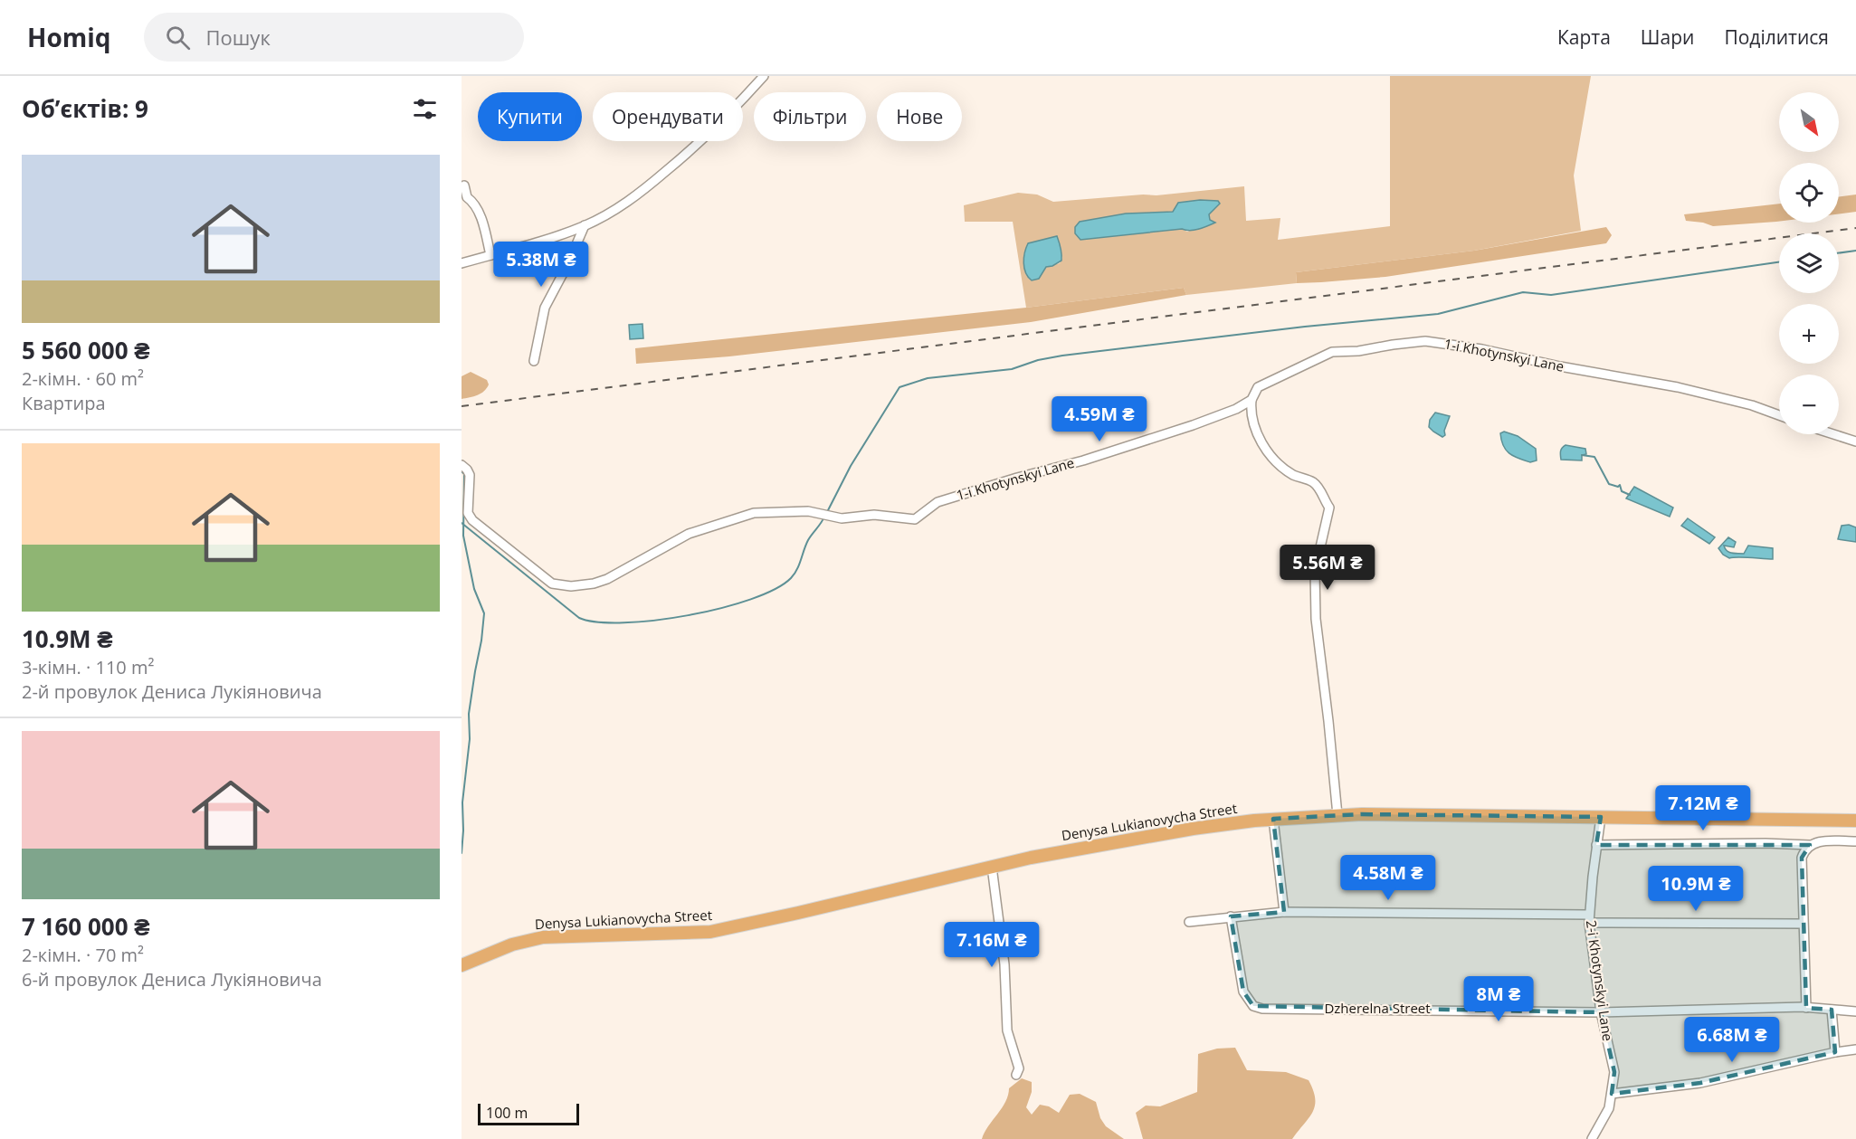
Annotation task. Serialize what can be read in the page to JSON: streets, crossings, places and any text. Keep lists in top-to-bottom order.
{
  "streets": {
    "highway": ["Denysa Lukianovycha Street"],
    "street": ["1-i Khotynskyi Lane", "2-i Khotynskyi Lane", "Dzherelna Street"]
  },
  "crossings": [
    ["Denysa Lukianovycha Street", "2-i Khotynskyi Lane"],
    ["2-i Khotynskyi Lane", "Dzherelna Street"]
  ],
  "scale_bar": "100 m",
  "north": "bottom right",
  "page": {
    "header": "Homiq",
    "search": "Пошук",
    "nav": ["Карта", "Шари", "Поділитися"],
    "heading": "Об’єктів: 9",
    "map_buttons": ["+", "−"],
    "chip": [
      "Купити",
      "Орендувати",
      "Фільтри",
      "Нове"
    ],
    "list": [
      {
        "name": "5 560 000 ₴",
        "note": "2-кімн. · 60 m² · Квартира"
      },
      {
        "name": "10.9M ₴",
        "note": "3-кімн. · 110 m² · 2-й провулок Дениса Лукіяновича"
      },
      {
        "name": "7 160 000 ₴",
        "note": "2-кімн. · 70 m² · 6-й провулок Дениса Лукіяновича"
      }
    ],
    "price": [
      "5.38M ₴",
      "4.59M ₴",
      "5.56M ₴",
      "7.12M ₴",
      "4.58M ₴",
      "10.9M ₴",
      "7.16M ₴",
      "8M ₴",
      "6.68M ₴"
    ],
    "scale": "100 m"
  }
}
